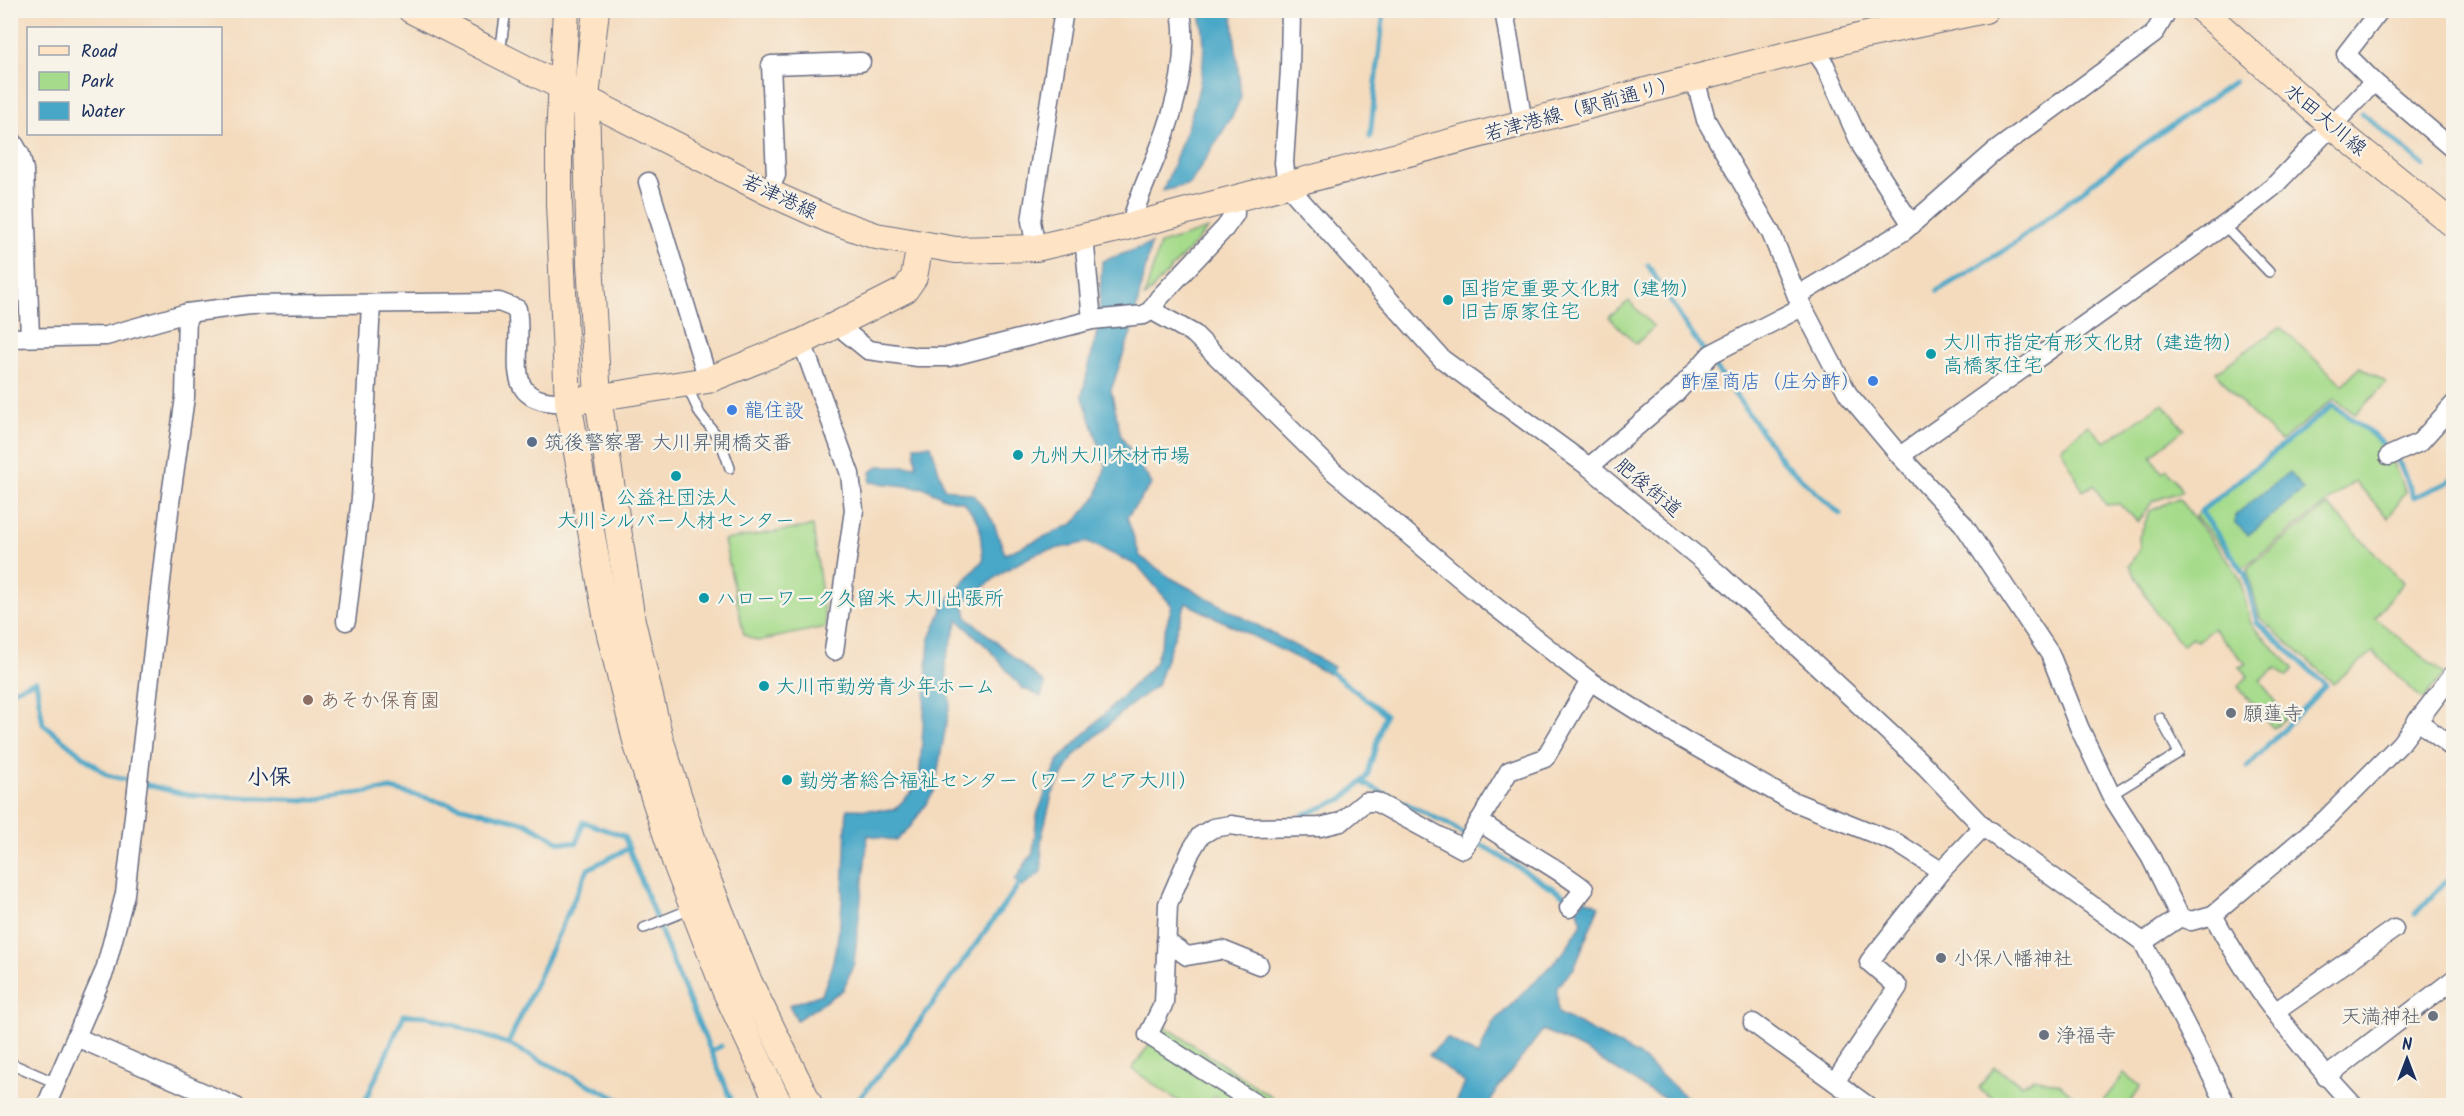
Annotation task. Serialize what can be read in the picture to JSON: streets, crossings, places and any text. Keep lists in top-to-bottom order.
{
  "streets": {
    "street": [
      "若津港線（駅前通り）",
      "水田大川線",
      "若津港線",
      "肥後街道"
    ]
  },
  "crossings": [
    ["若津港線（駅前通り）", "若津港線"],
    ["若津港線（駅前通り）", "肥後街道"]
  ],
  "districts": ["小保"],
  "places": [
    "国指定重要文化財（建物） 旧吉原家住宅",
    "大川市指定有形文化財（建造物） 高橋家住宅",
    "酢屋商店（庄分酢）",
    "龍住設",
    "筑後警察署 大川昇開橋交番",
    "九州大川木材市場",
    "公益社団法人 大川シルバー人材センター",
    "ハローワーク久留米 大川出張所",
    "大川市勤労青少年ホーム",
    "あそか保育園",
    "願蓮寺",
    "勤労者総合福祉センター（ワークピア大川）",
    "小保八幡神社",
    "天満神社",
    "浄福寺"
  ],
  "legend": ["Road", "Park", "Water"],
  "north": "top"
}
